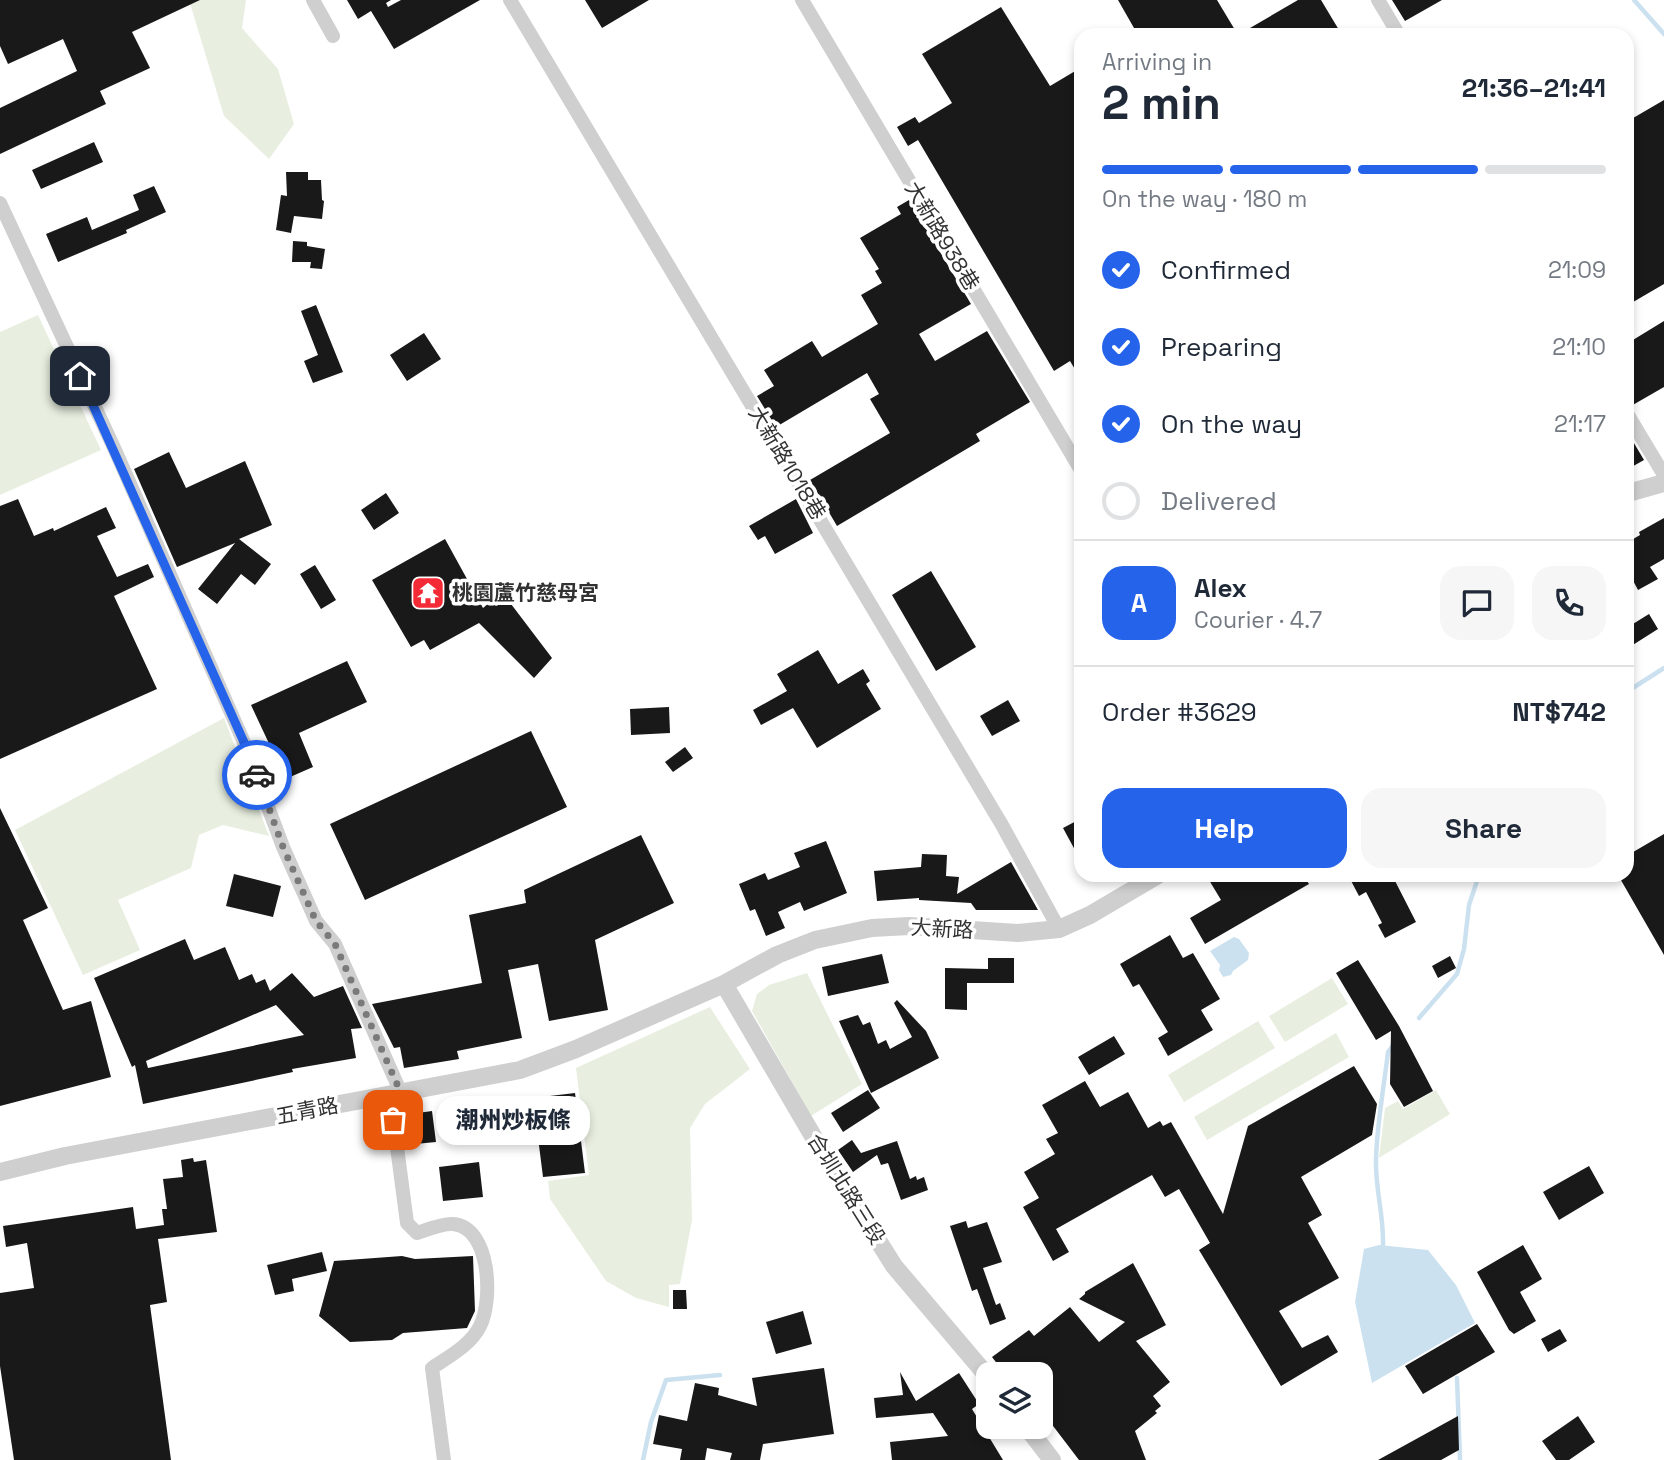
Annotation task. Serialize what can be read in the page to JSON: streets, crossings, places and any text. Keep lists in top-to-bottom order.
{
  "streets": {
    "street": [
      "大新路938巷",
      "大新路1018巷",
      "大新路",
      "五青路",
      "合圳北路三段"
    ]
  },
  "crossings": [
    ["大新路1018巷", "大新路"],
    ["大新路", "五青路"],
    ["大新路", "合圳北路三段"],
    ["五青路", "合圳北路三段"]
  ],
  "places": {
    "temple": ["桃園蘆竹慈母宮"],
    "other": ["潮州炒板條"]
  },
  "page": {
    "heading": ["2 min", "Arriving in", "21:36–21:41"],
    "panel": [
      "Alex",
      "Courier · 4.7",
      "Order #3629",
      "NT$742"
    ],
    "bar": "On the way · 180 m",
    "list": [
      ["Confirmed", "21:09"],
      ["Preparing", "21:10"],
      ["On the way", "21:17"],
      "Delivered"
    ],
    "round": "A",
    "buttons": ["Help", "Share"],
    "bubble": "潮州炒板條"
  }
}
